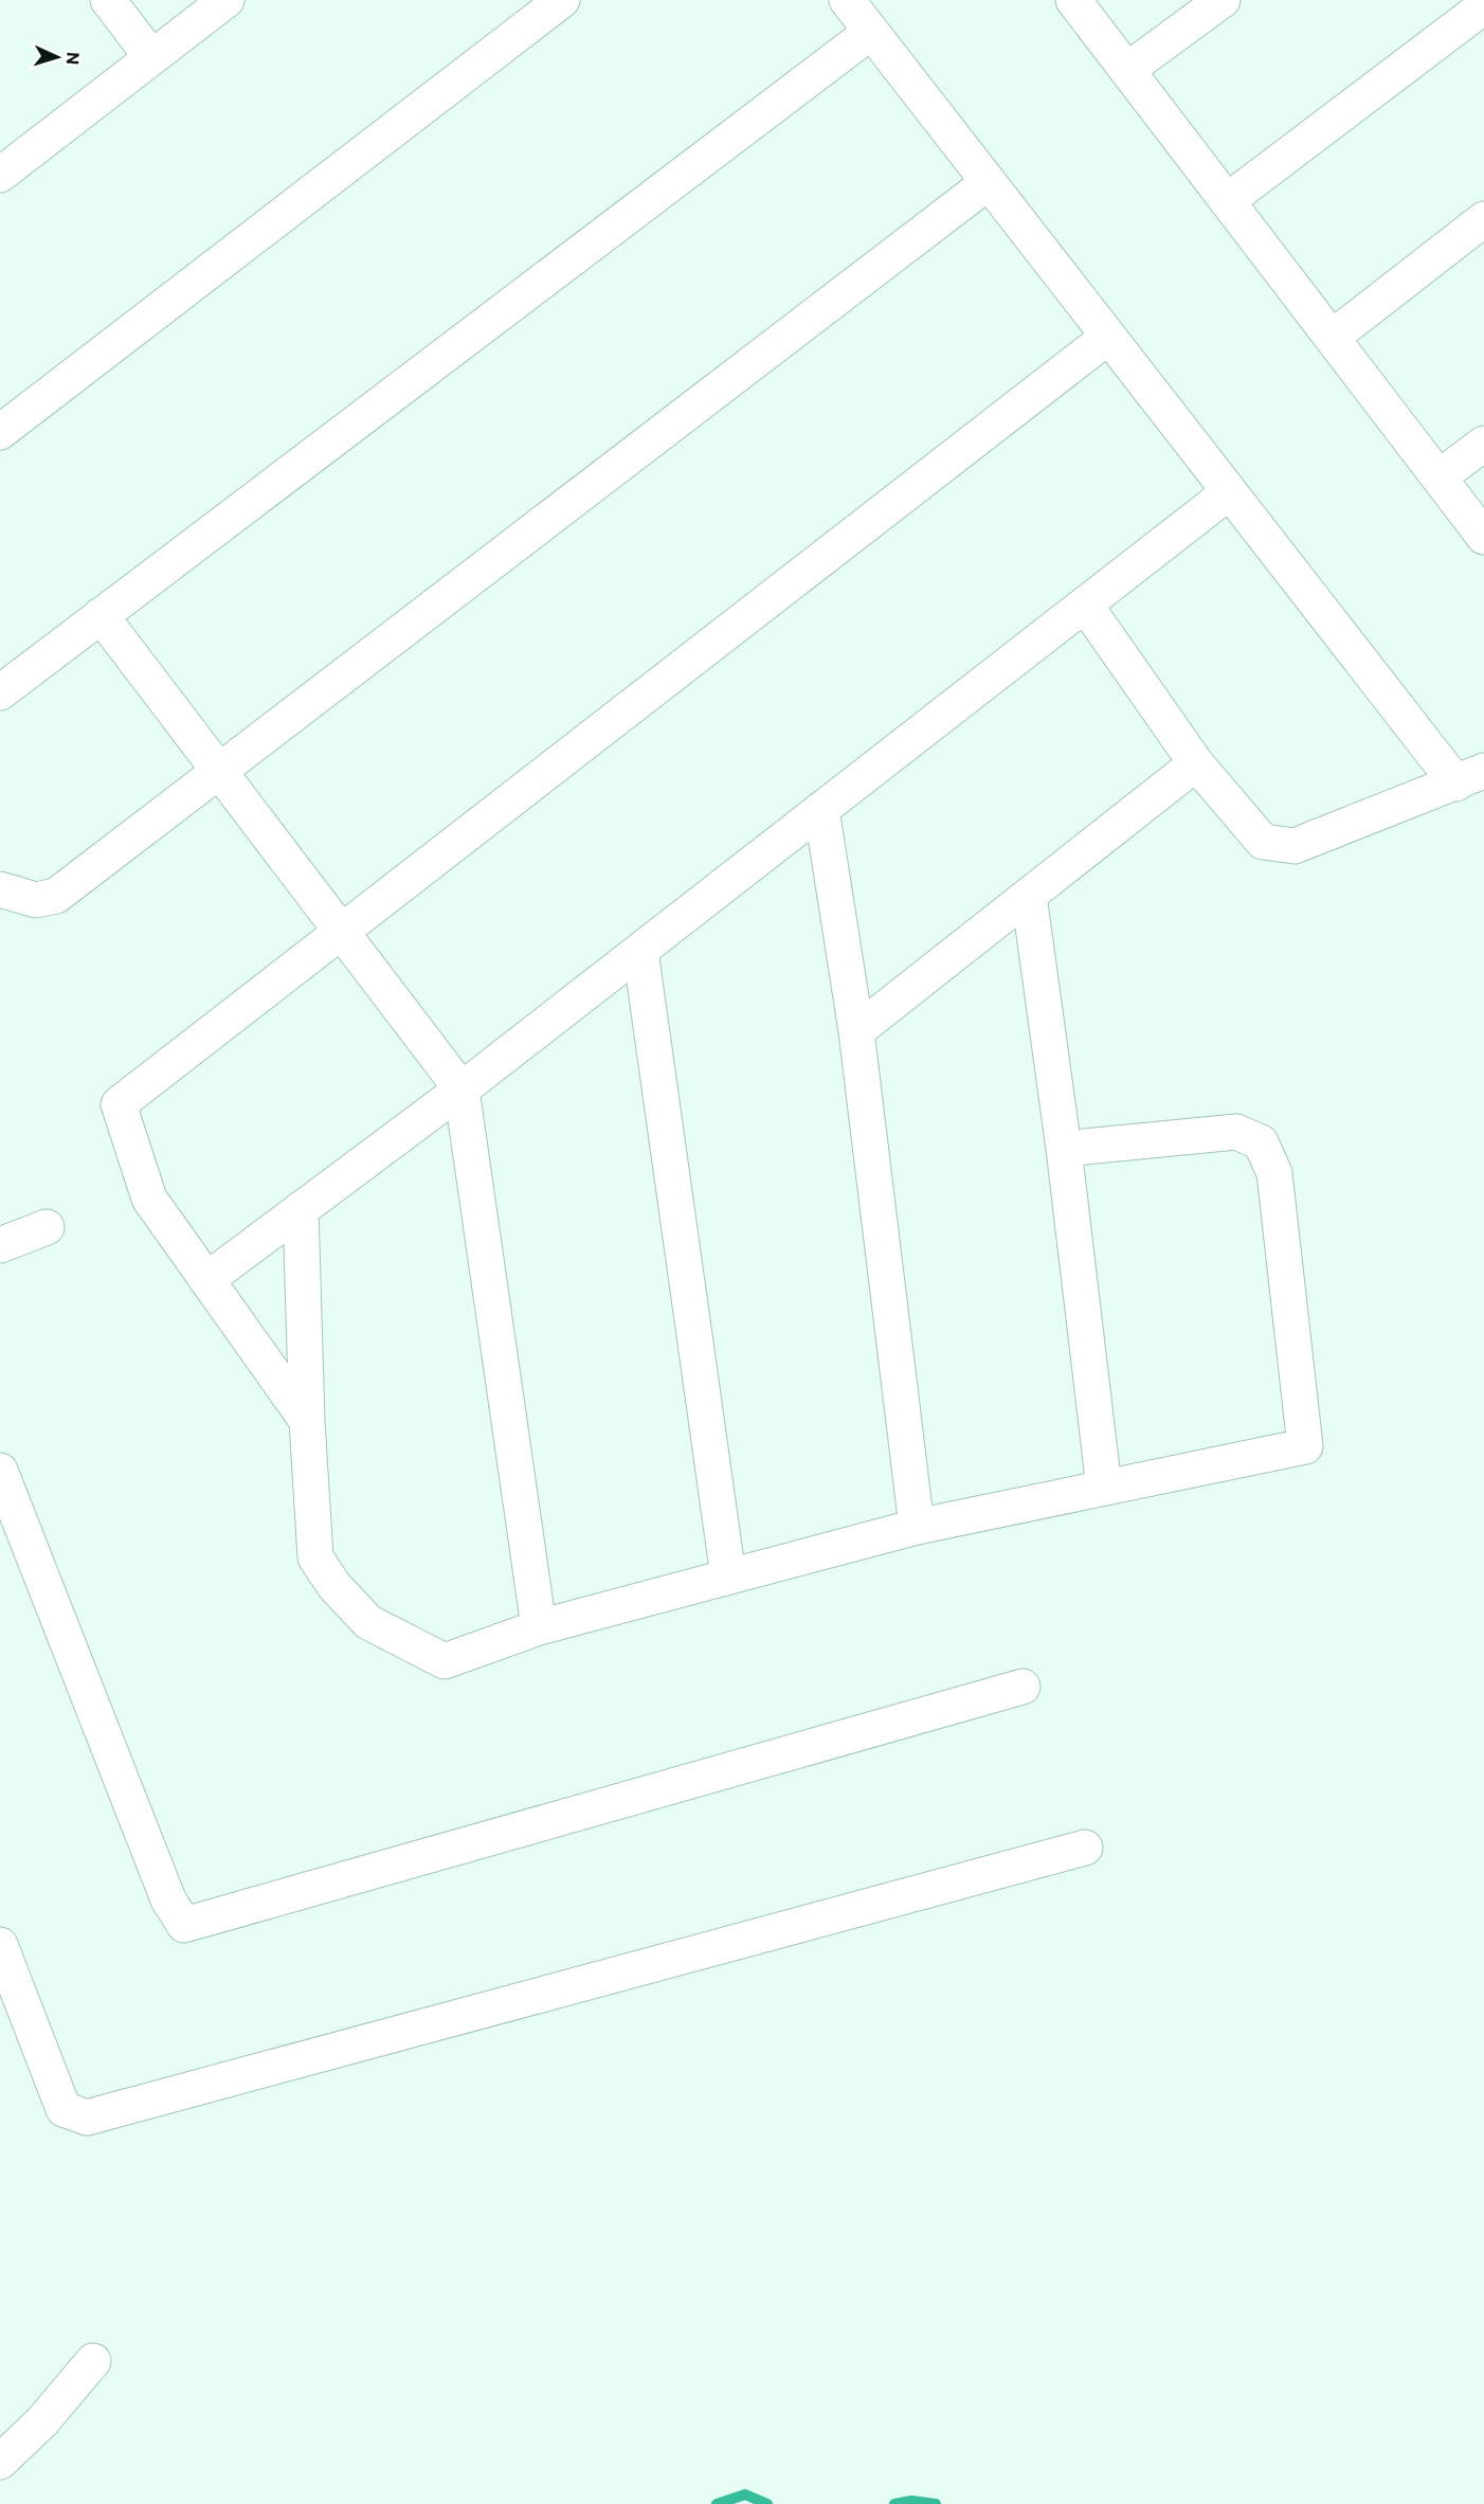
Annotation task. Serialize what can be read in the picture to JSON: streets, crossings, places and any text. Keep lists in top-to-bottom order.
{
  "north": "right"
}
